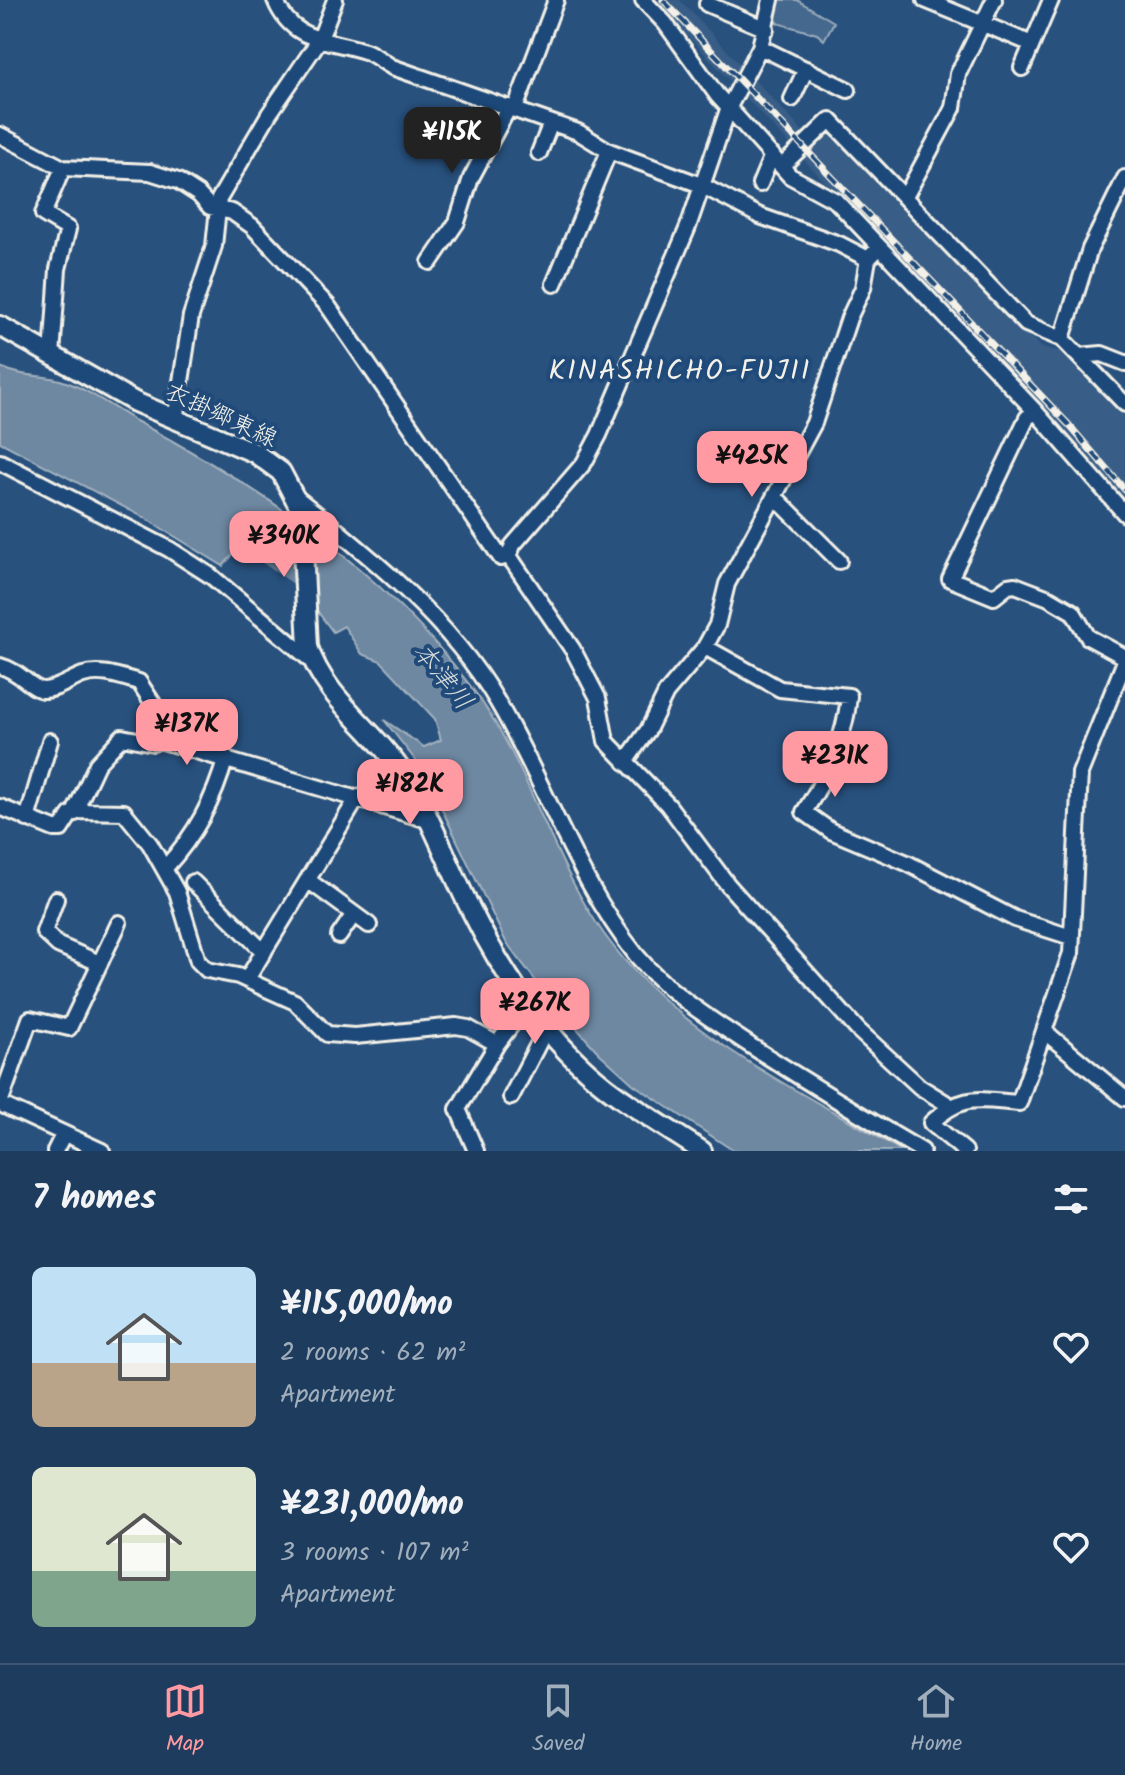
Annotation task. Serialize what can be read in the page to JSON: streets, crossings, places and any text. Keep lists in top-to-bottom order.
{
  "streets": {
    "main road": ["衣掛郷東線"]
  },
  "districts": ["KINASHICHO-FUJII"],
  "water": ["本津川"],
  "page": {
    "price": [
      "¥115K",
      "¥425K",
      "¥340K",
      "¥137K",
      "¥231K",
      "¥182K",
      "¥267K"
    ],
    "heading": "7 homes",
    "list": [
      {
        "name": "¥115,000/mo",
        "note": "2 rooms · 62 m² · Apartment"
      },
      {
        "name": "¥231,000/mo",
        "note": "3 rooms · 107 m² · Apartment"
      }
    ],
    "tabs": ["Map", "Saved", "Home"]
  }
}
